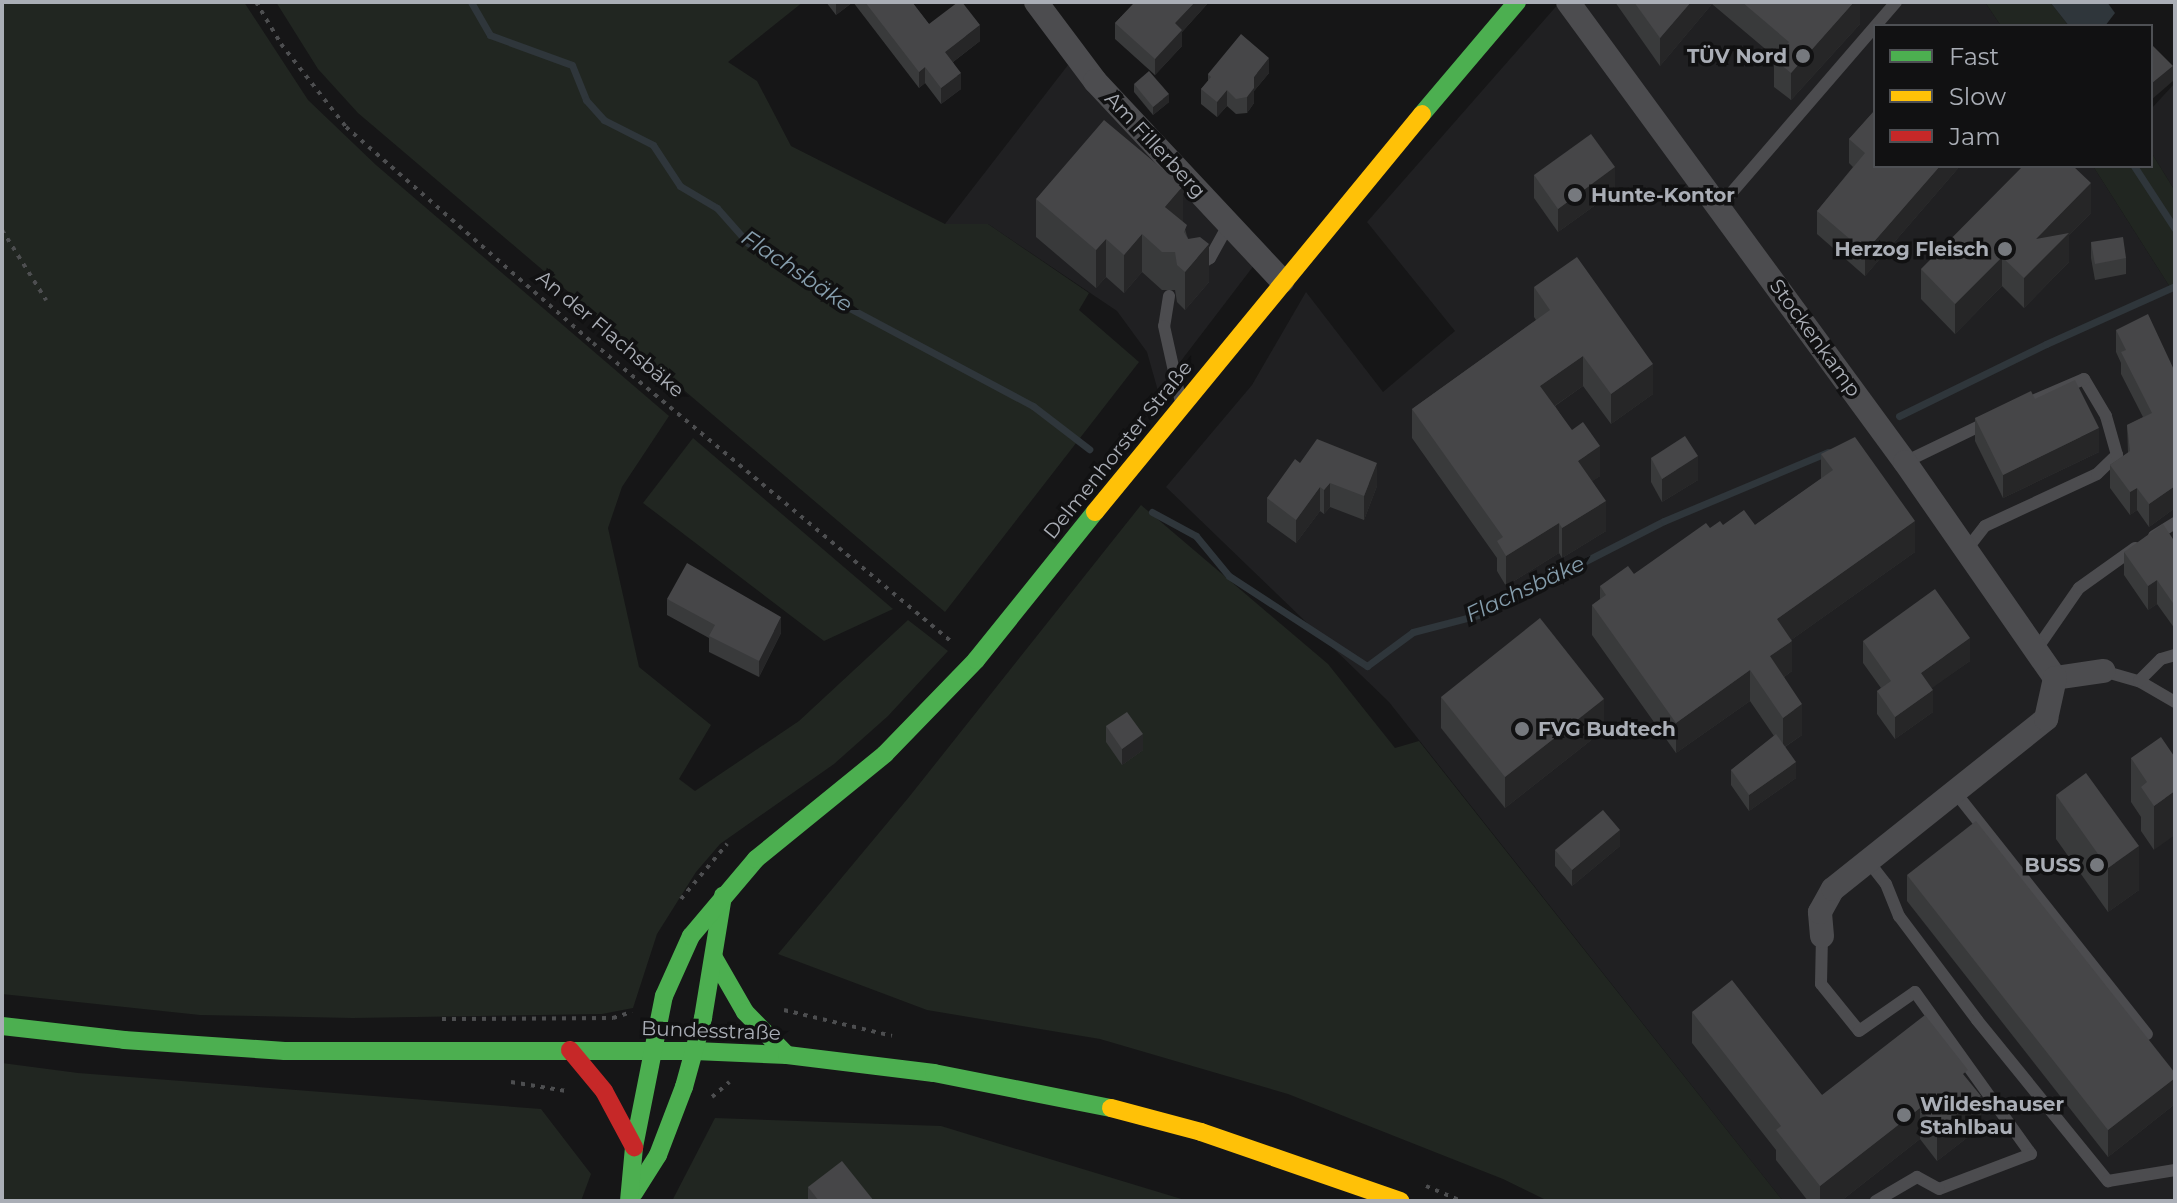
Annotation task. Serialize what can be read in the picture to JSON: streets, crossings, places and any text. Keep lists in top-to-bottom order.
{
  "streets": {
    "main road": ["Delmenhorster Straße", "Bundesstraße"],
    "street": ["Am Fillerberg", "Stockenkamp"],
    "path": ["An der Flachsbäke"]
  },
  "crossings": [
    ["Am Fillerberg", "Delmenhorster Straße"],
    ["An der Flachsbäke", "Delmenhorster Straße"],
    ["Delmenhorster Straße", "Bundesstraße"]
  ],
  "water": ["Flachsbäke"],
  "places": [
    "TÜV Nord",
    "Hunte-Kontor",
    "Herzog Fleisch",
    "FVG Budtech",
    "BUSS",
    "Wildeshauser Stahlbau"
  ],
  "legend": ["Fast", "Slow", "Jam"]
}
